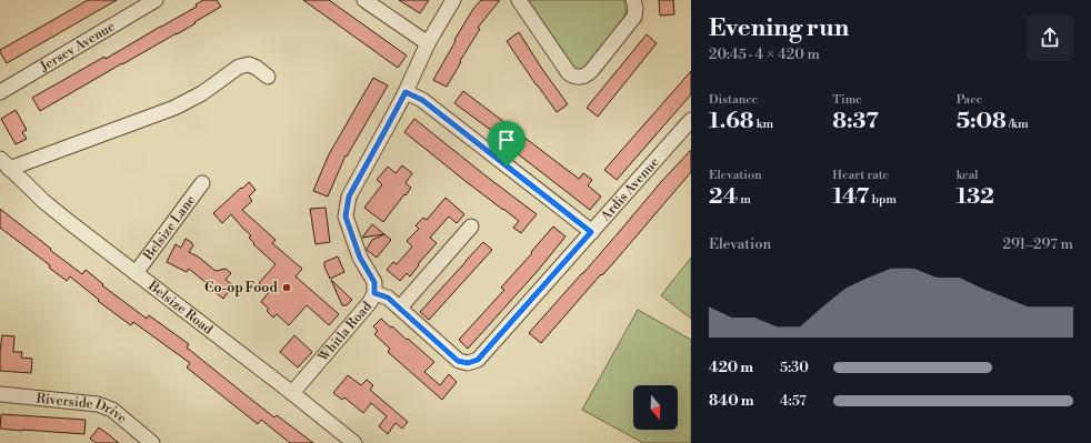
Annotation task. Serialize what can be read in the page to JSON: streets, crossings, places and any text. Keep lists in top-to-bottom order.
{
  "streets": {
    "street": [
      "Jersey Avenue",
      "Ardis Avenue",
      "Belsize Lane",
      "Belsize Road",
      "Whitla Road",
      "Riverside Drive"
    ]
  },
  "crossings": [
    ["Ardis Avenue", "Whitla Road"],
    ["Belsize Lane", "Belsize Road"],
    ["Belsize Road", "Whitla Road"]
  ],
  "places": ["Co-op Food"],
  "north": "bottom",
  "page": {
    "heading": ["Evening run", "20:45 · 4 × 420 m"],
    "stats": [
      ["Distance", "1.68 km"],
      ["Time", "8:37"],
      ["Pace", "5:08 /km"],
      ["Elevation", "24 m"],
      ["Heart rate", "147 bpm"],
      ["kcal", "132"]
    ],
    "chart": ["Elevation", "291–297 m"],
    "list": [
      {
        "name": "420 m",
        "note": "5:30"
      },
      {
        "name": "840 m",
        "note": "4:57"
      }
    ]
  }
}
